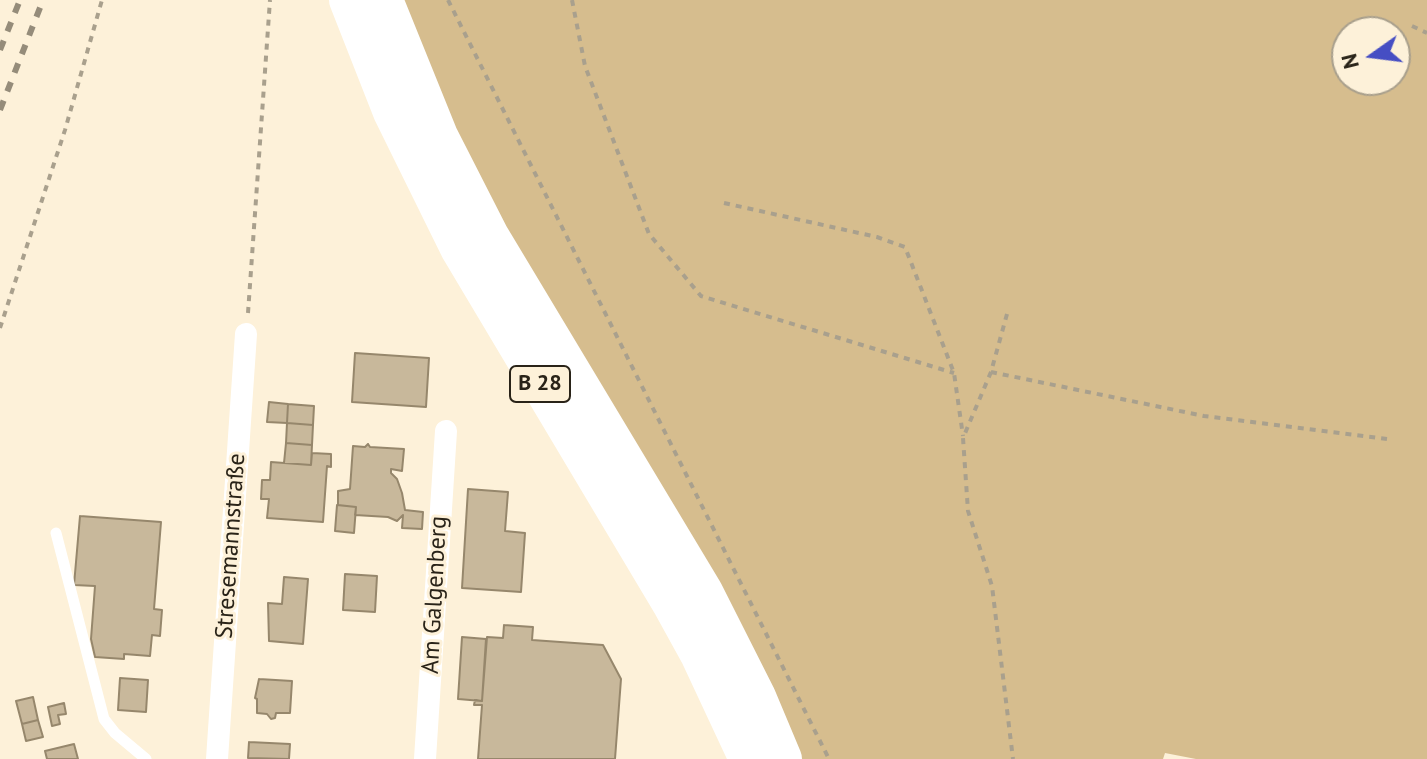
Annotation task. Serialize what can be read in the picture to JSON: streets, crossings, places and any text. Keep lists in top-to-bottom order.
{
  "streets": {
    "highway": ["B 28"],
    "street": ["Stresemannstraße", "Am Galgenberg"]
  },
  "north": "left"
}
